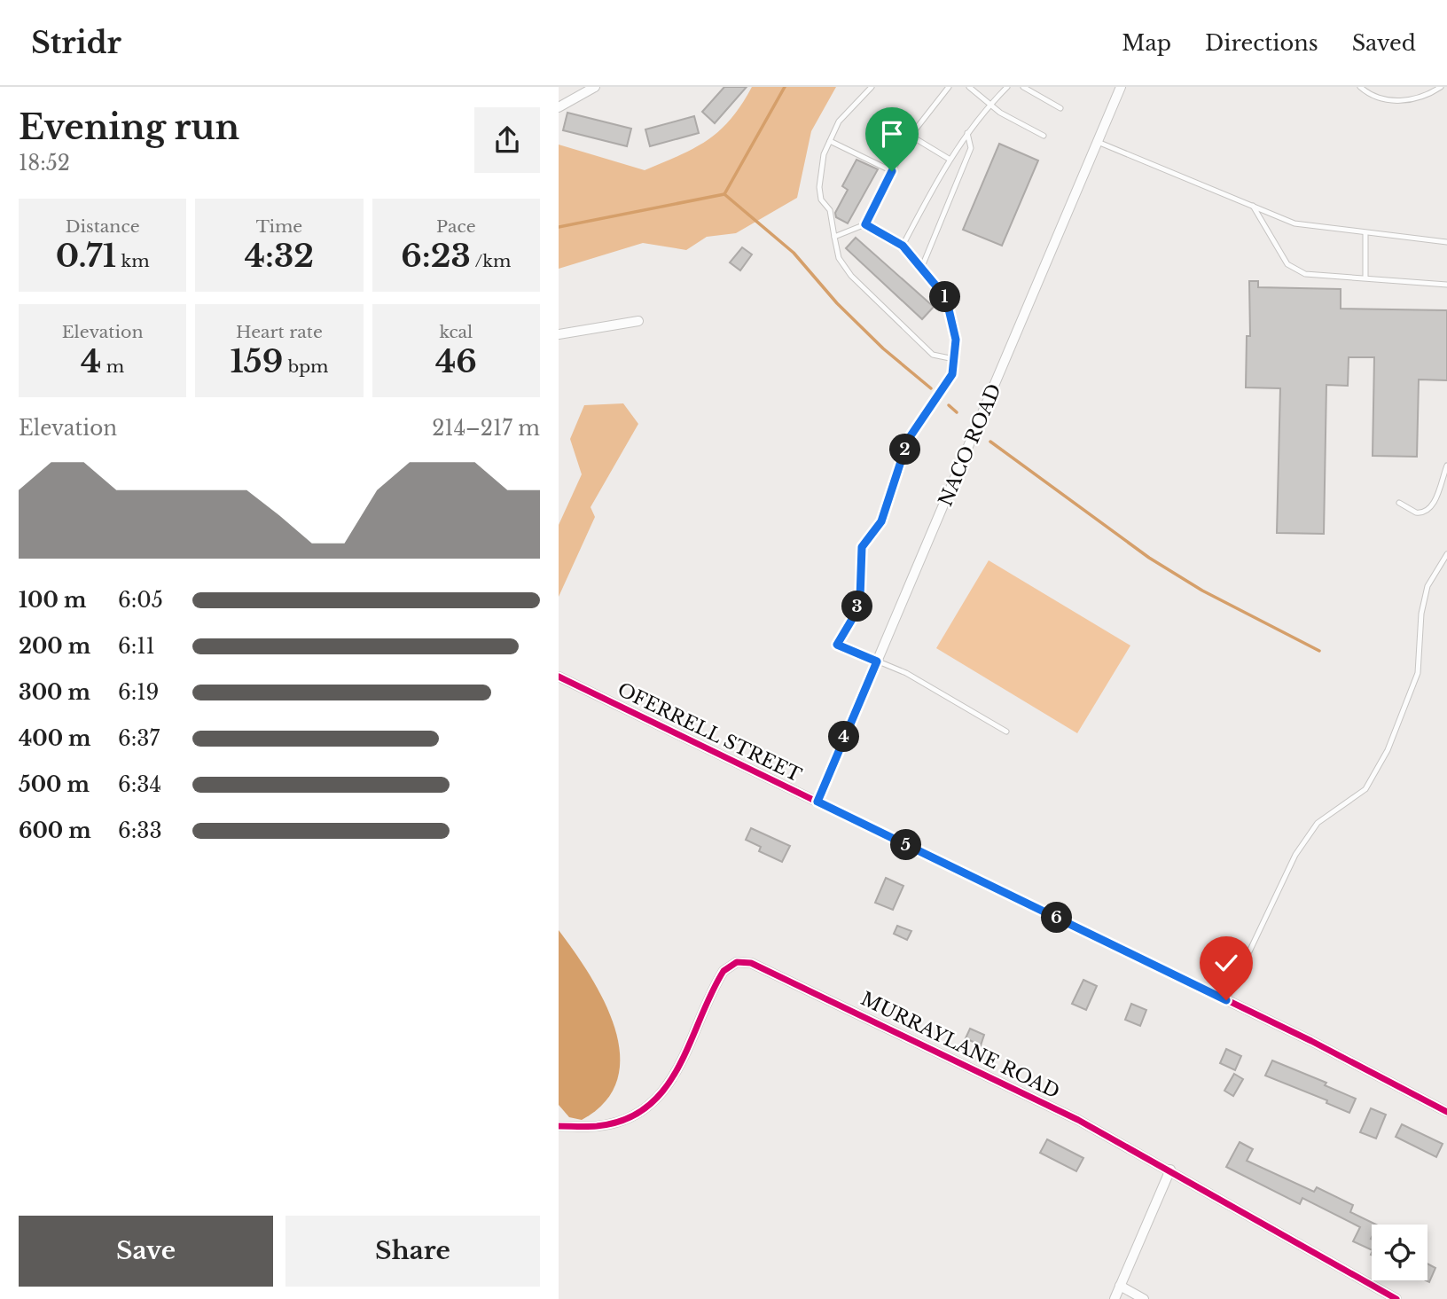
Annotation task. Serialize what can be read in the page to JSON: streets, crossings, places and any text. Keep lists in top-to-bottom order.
{
  "streets": {
    "street": ["NACO ROAD", "OFERRELL STREET", "MURRAYLANE ROAD"]
  },
  "crossings": [
    ["NACO ROAD", "OFERRELL STREET"]
  ],
  "page": {
    "header": "Stridr",
    "nav": ["Map", "Directions", "Saved"],
    "heading": ["Evening run", "18:52"],
    "stats": [
      ["Distance", "0.71 km"],
      ["Time", "4:32"],
      ["Pace", "6:23 /km"],
      ["Elevation", "4 m"],
      ["Heart rate", "159 bpm"],
      ["kcal", "46"]
    ],
    "pins": [
      "1",
      "2",
      "3",
      "4",
      "5",
      "6"
    ],
    "chart": ["Elevation", "214–217 m"],
    "list": [
      {
        "name": "100 m",
        "note": "6:05"
      },
      {
        "name": "200 m",
        "note": "6:11"
      },
      {
        "name": "300 m",
        "note": "6:19"
      },
      {
        "name": "400 m",
        "note": "6:37"
      },
      {
        "name": "500 m",
        "note": "6:34"
      },
      {
        "name": "600 m",
        "note": "6:33"
      }
    ],
    "buttons": ["Save", "Share"]
  }
}
